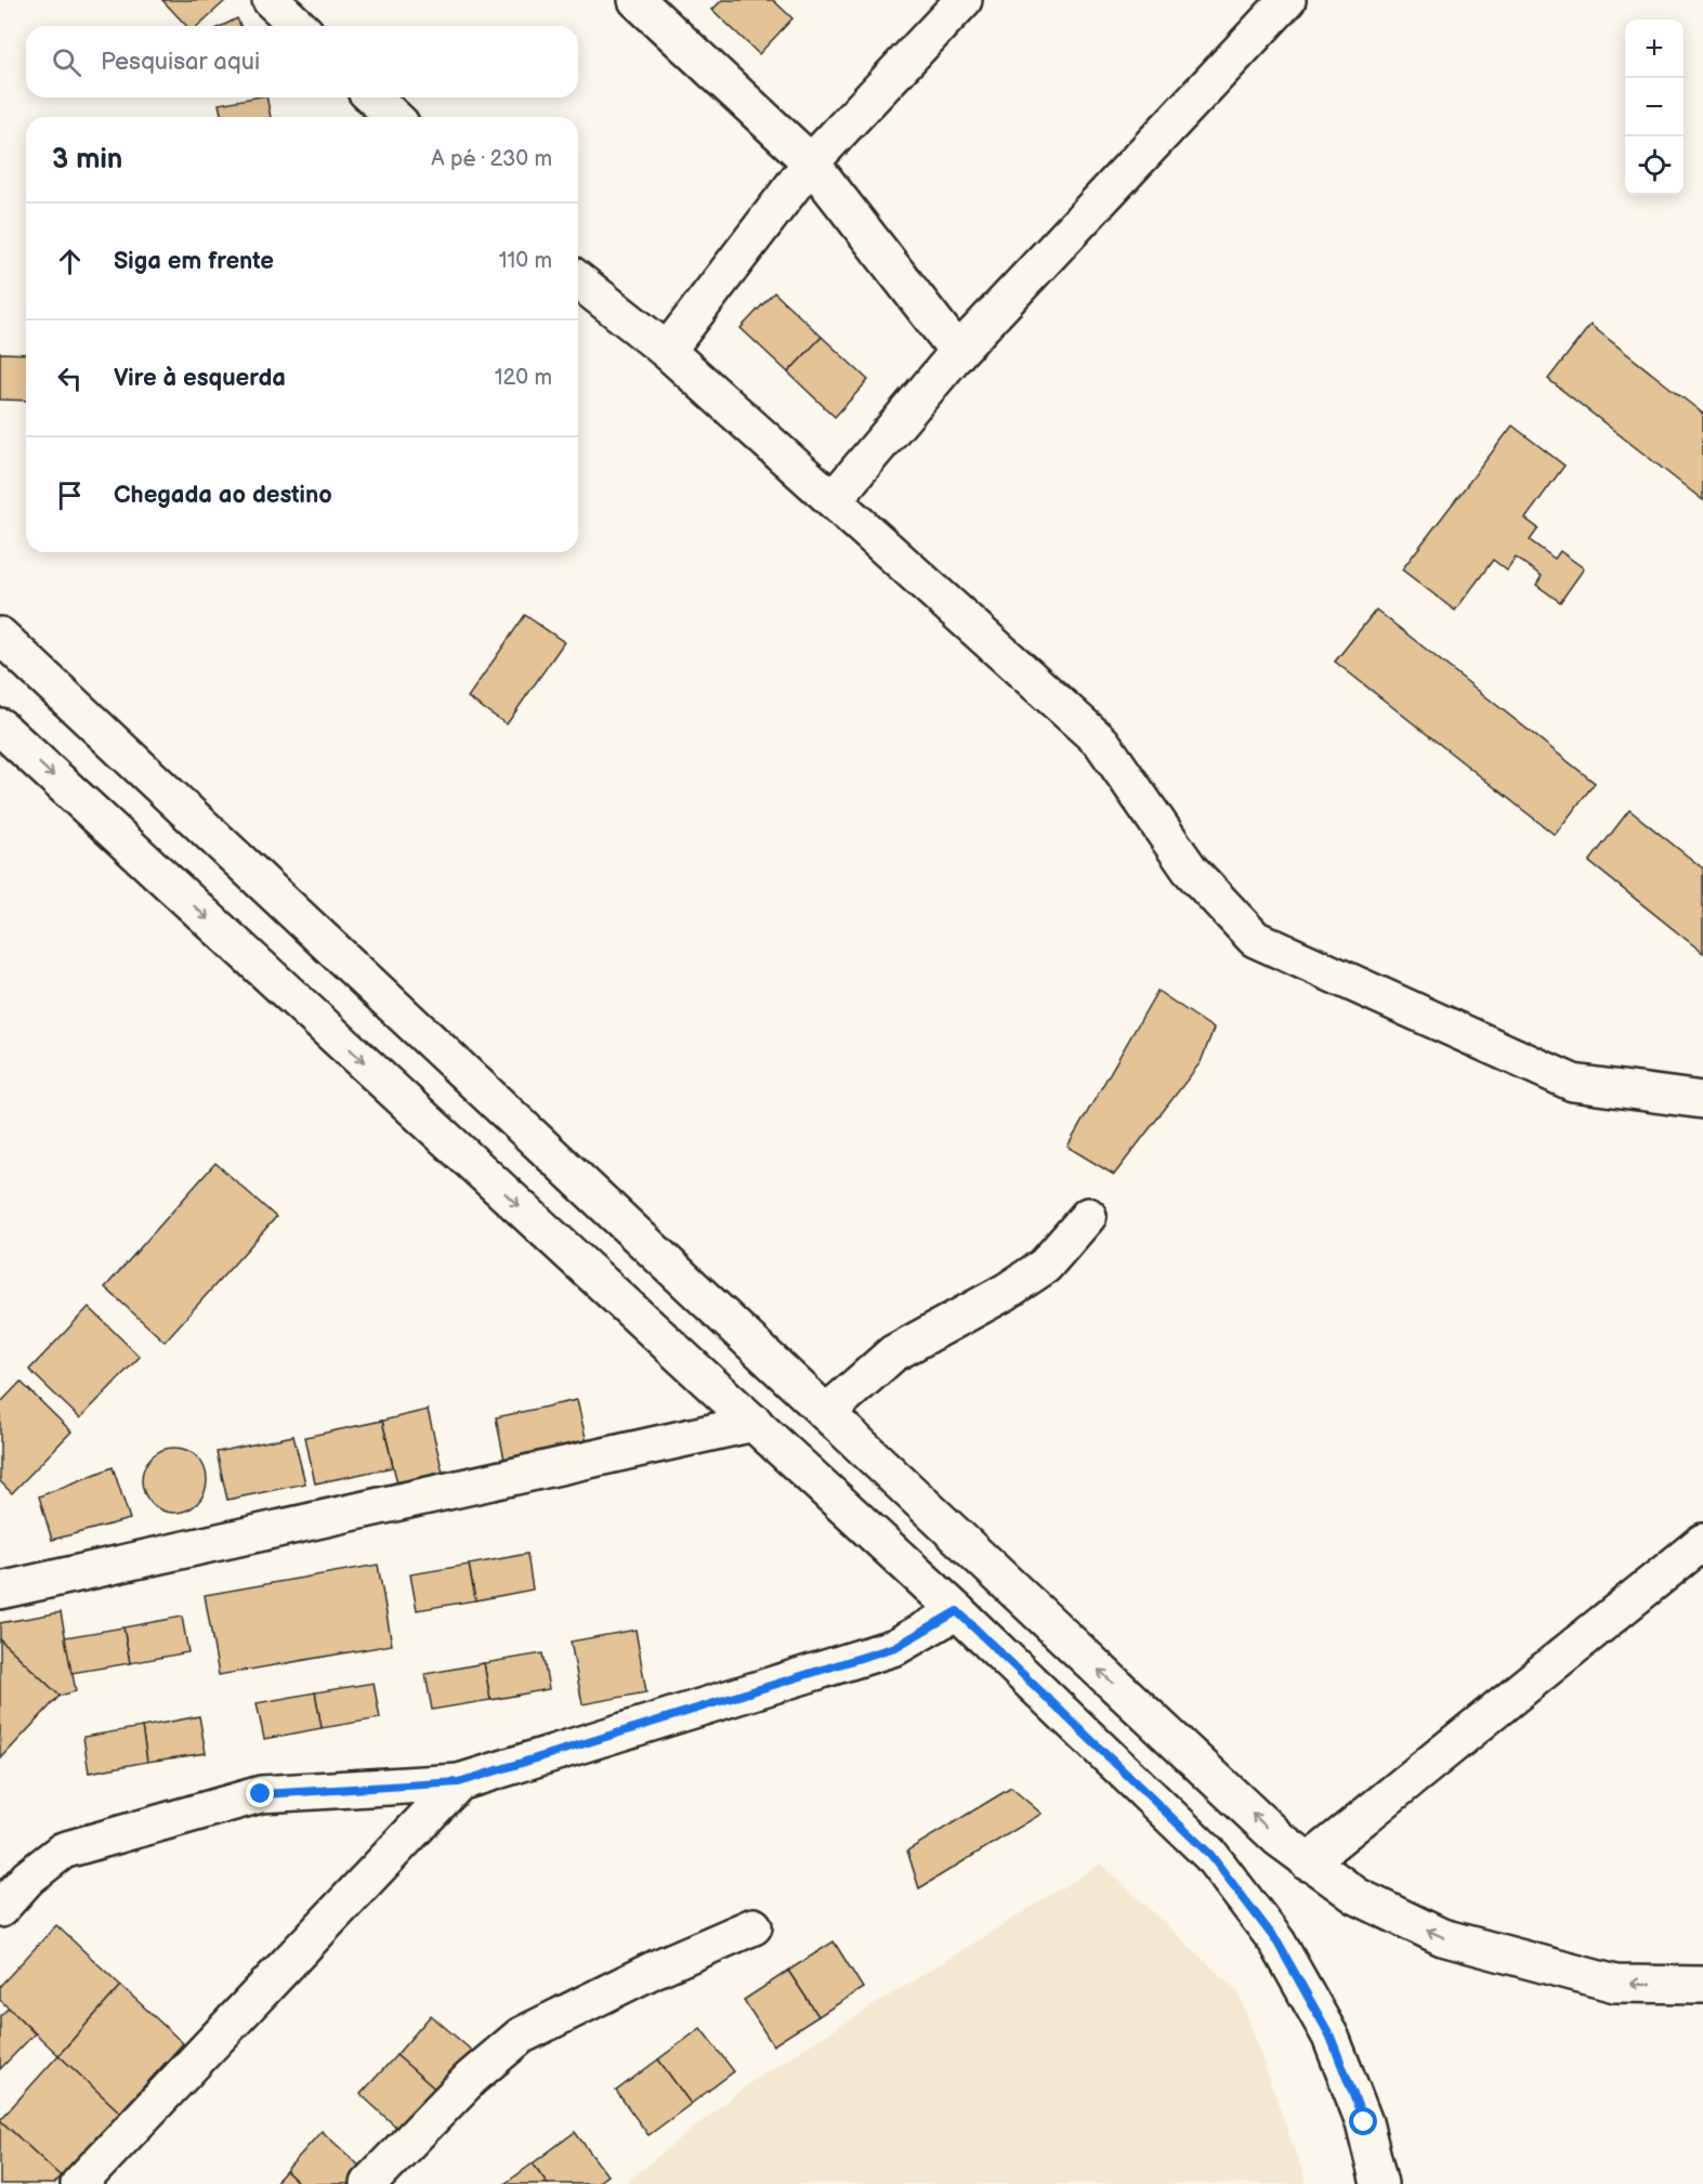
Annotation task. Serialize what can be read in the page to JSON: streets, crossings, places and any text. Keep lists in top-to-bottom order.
{
  "page": {
    "map_buttons": ["+", "−"],
    "search": "Pesquisar aqui",
    "heading": ["3 min", "A pé · 230 m"],
    "list": [
      ["Siga em frente", "110 m"],
      ["Vire à esquerda", "120 m"],
      "Chegada ao destino"
    ]
  }
}
